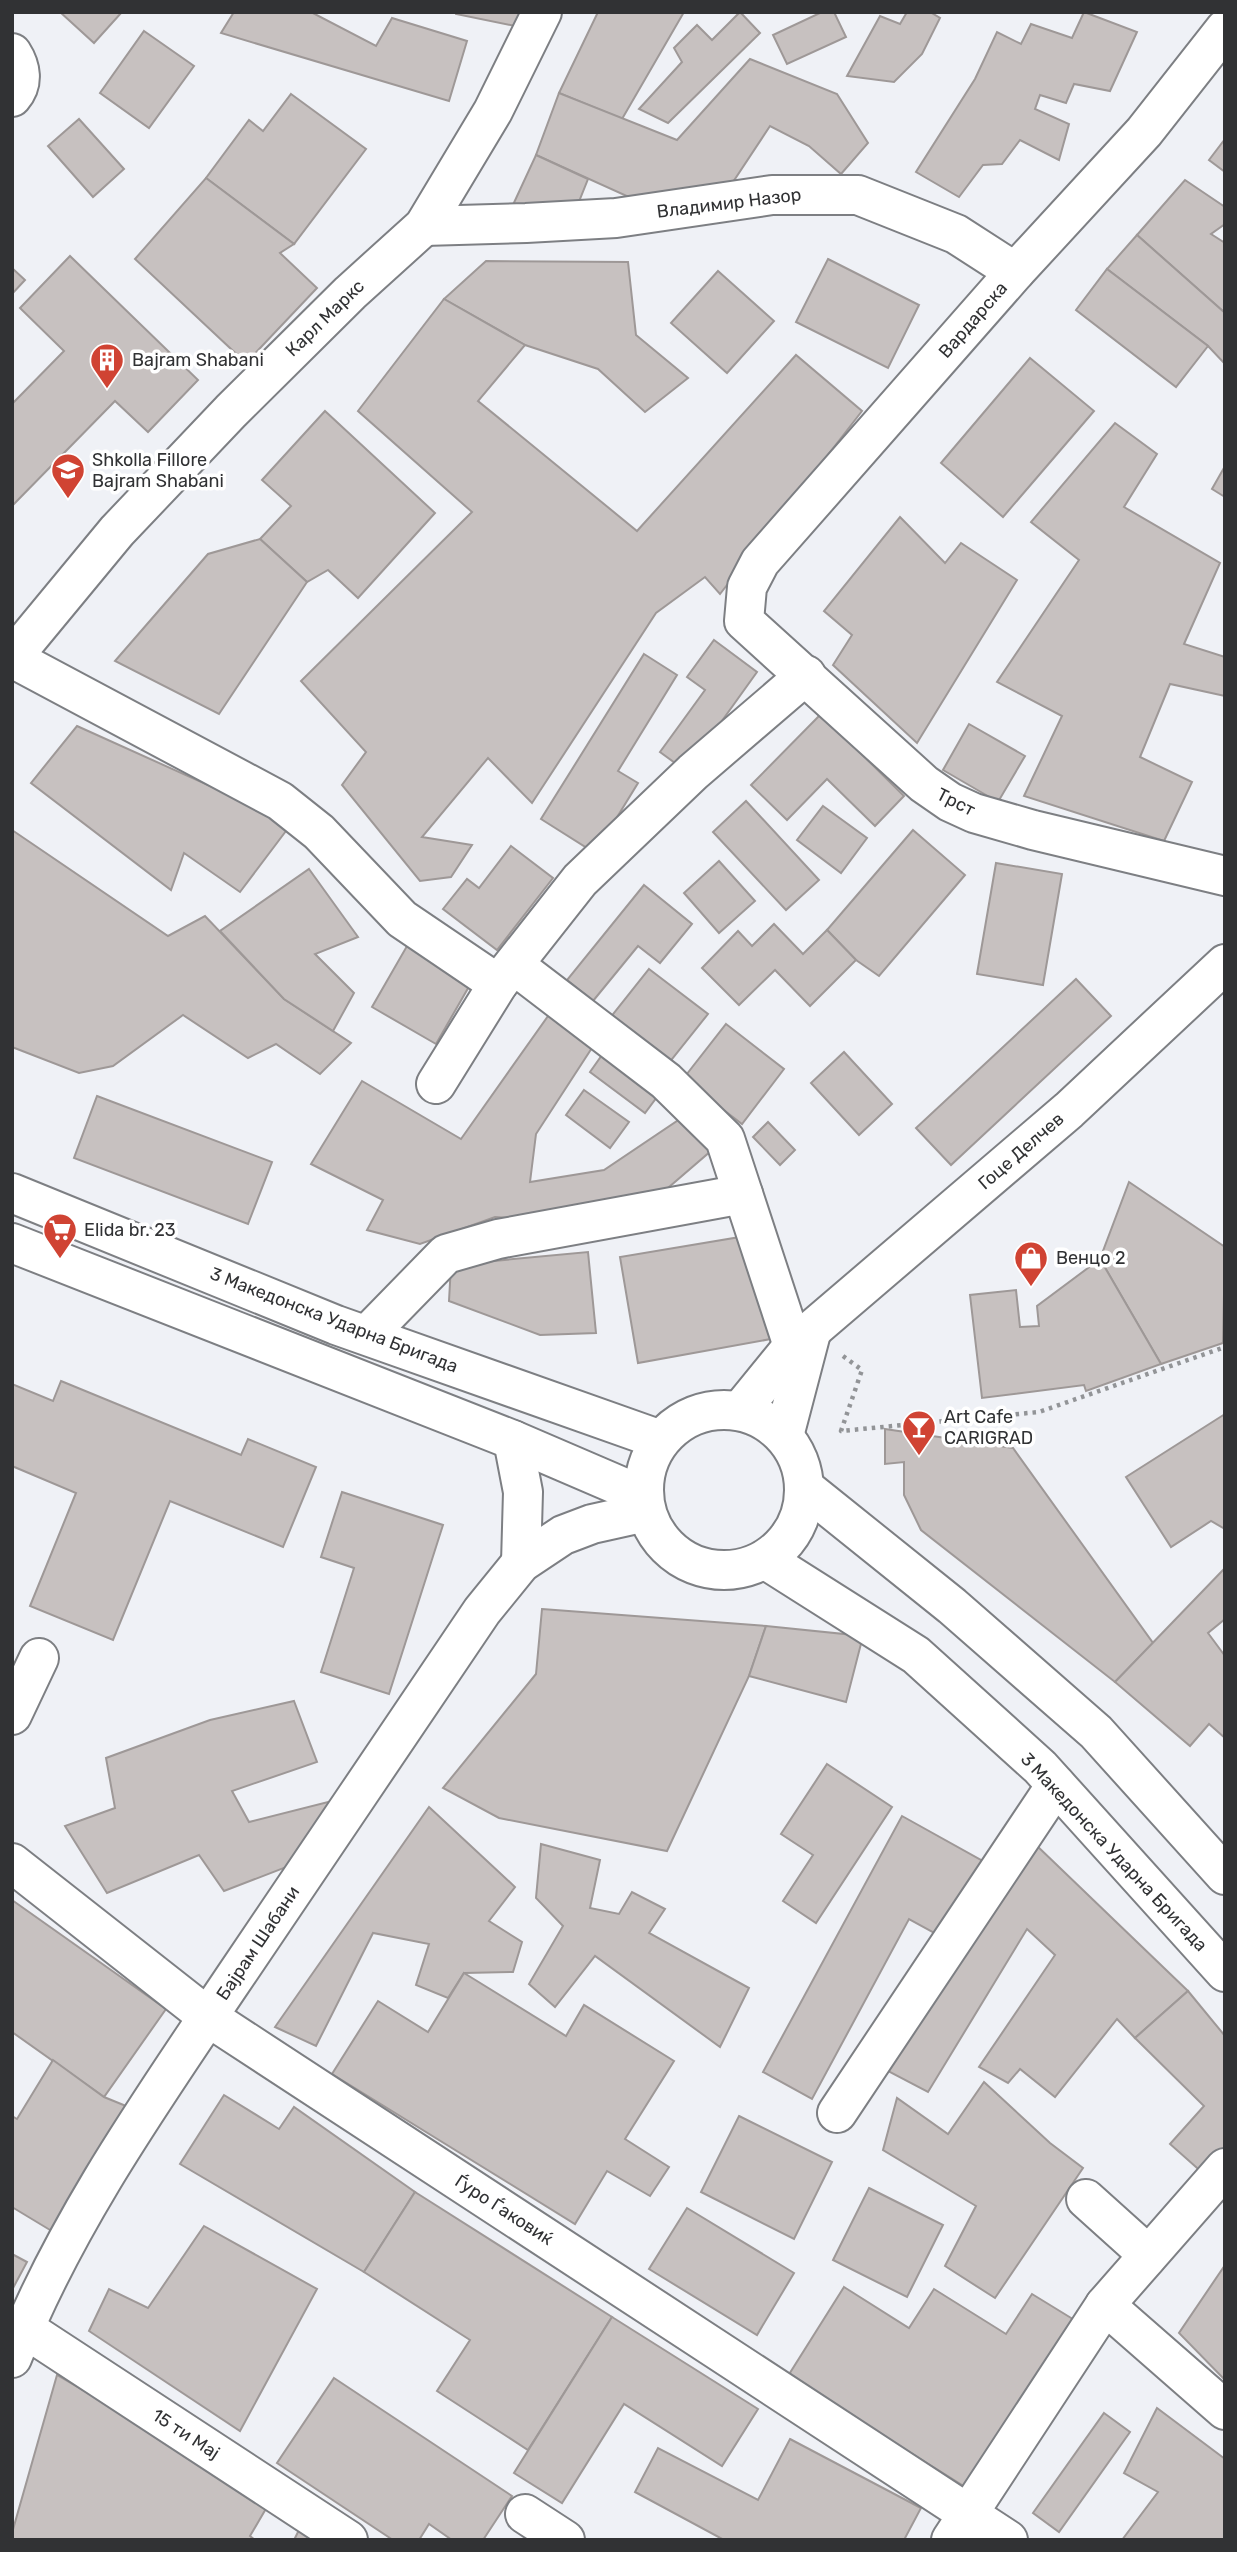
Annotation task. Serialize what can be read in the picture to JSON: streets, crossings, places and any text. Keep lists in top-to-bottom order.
{
  "streets": {
    "street": [
      "Владимир Назор",
      "Карл Маркс",
      "Вардарска",
      "Трст",
      "Гоце Делчев",
      "3 Македонска Ударна Бригада",
      "Бајрам Шабани",
      "Ѓуро Ѓаковиќ",
      "15 ти Мај"
    ]
  },
  "crossings": [
    ["Владимир Назор", "Карл Маркс"],
    ["Владимир Назор", "Вардарска"],
    ["Вардарска", "Трст"],
    ["Гоце Делчев", "3 Македонска Ударна Бригада"],
    ["Гоце Делчев", "Бајрам Шабани"],
    ["3 Македонска Ударна Бригада", "Бајрам Шабани"],
    ["Бајрам Шабани", "Ѓуро Ѓаковиќ"],
    ["Бајрам Шабани", "15 ти Мај"]
  ],
  "places": {
    "building": ["Bajram Shabani"],
    "school or university": ["Shkolla Fillore Bajram Shabani"],
    "supermarket": ["Elida br. 23"],
    "shop": ["Венцо 2"],
    "bar": ["Art Cafe CARIGRAD"]
  }
}
